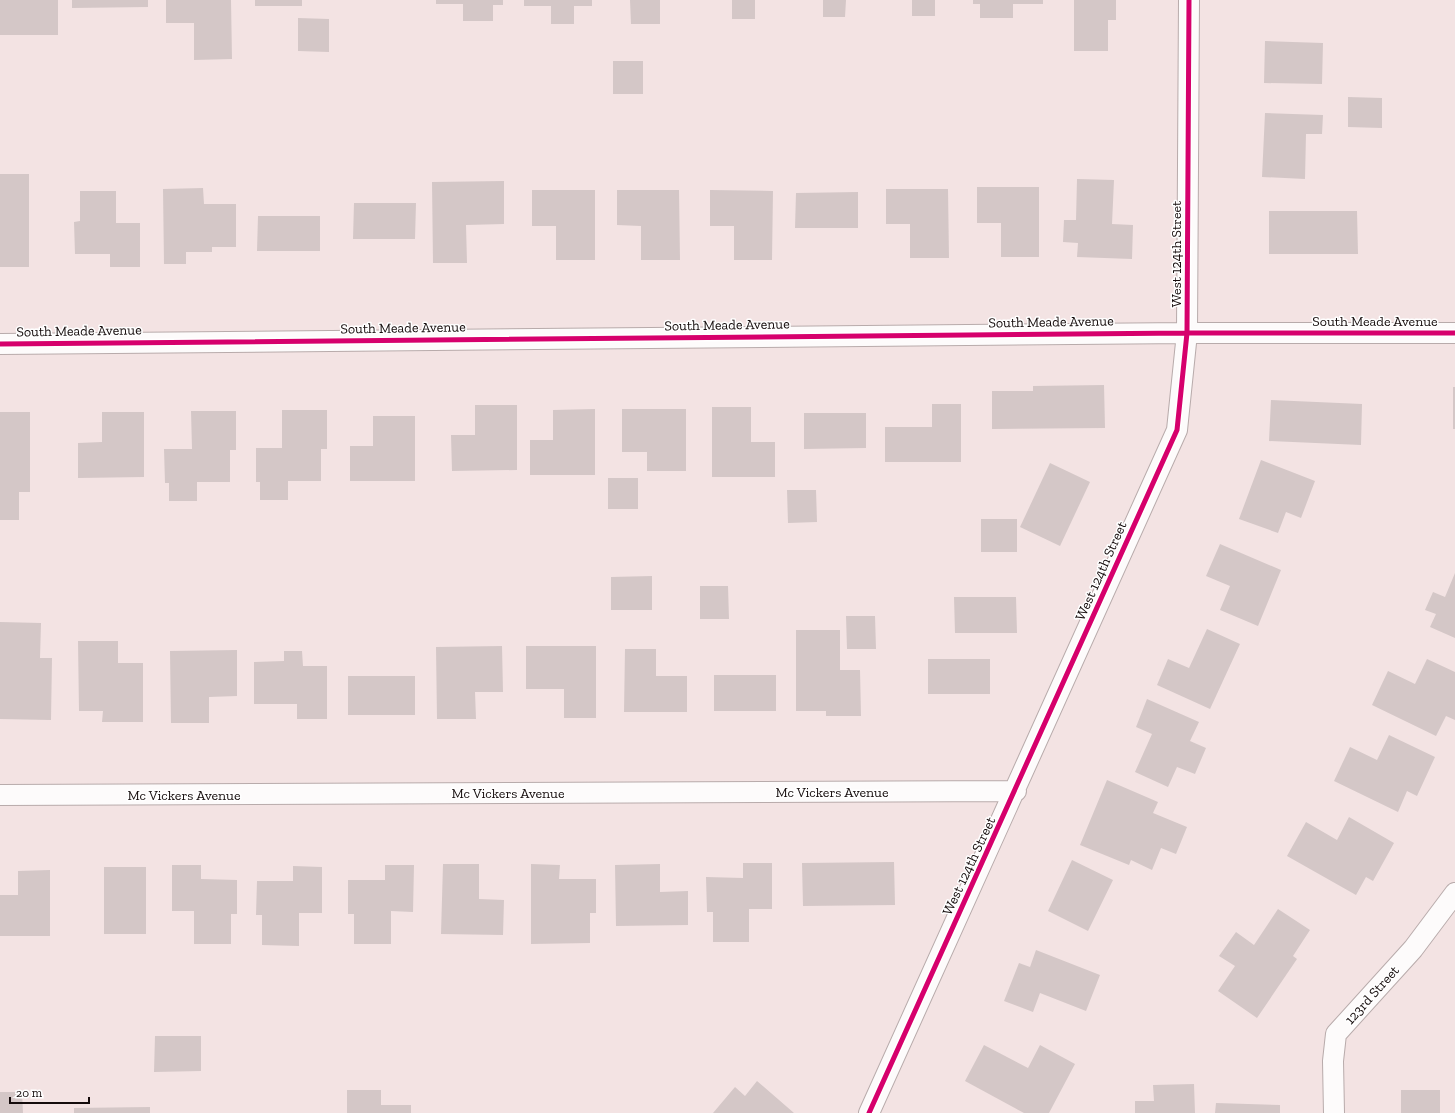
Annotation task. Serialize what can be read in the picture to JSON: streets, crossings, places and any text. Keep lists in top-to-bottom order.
{
  "streets": {
    "street": [
      "West 124th Street",
      "South Meade Avenue",
      "Mc Vickers Avenue",
      "123rd Street"
    ]
  },
  "crossings": [
    ["West 124th Street", "South Meade Avenue"],
    ["West 124th Street", "Mc Vickers Avenue"]
  ],
  "scale_bar": "20 m"
}
